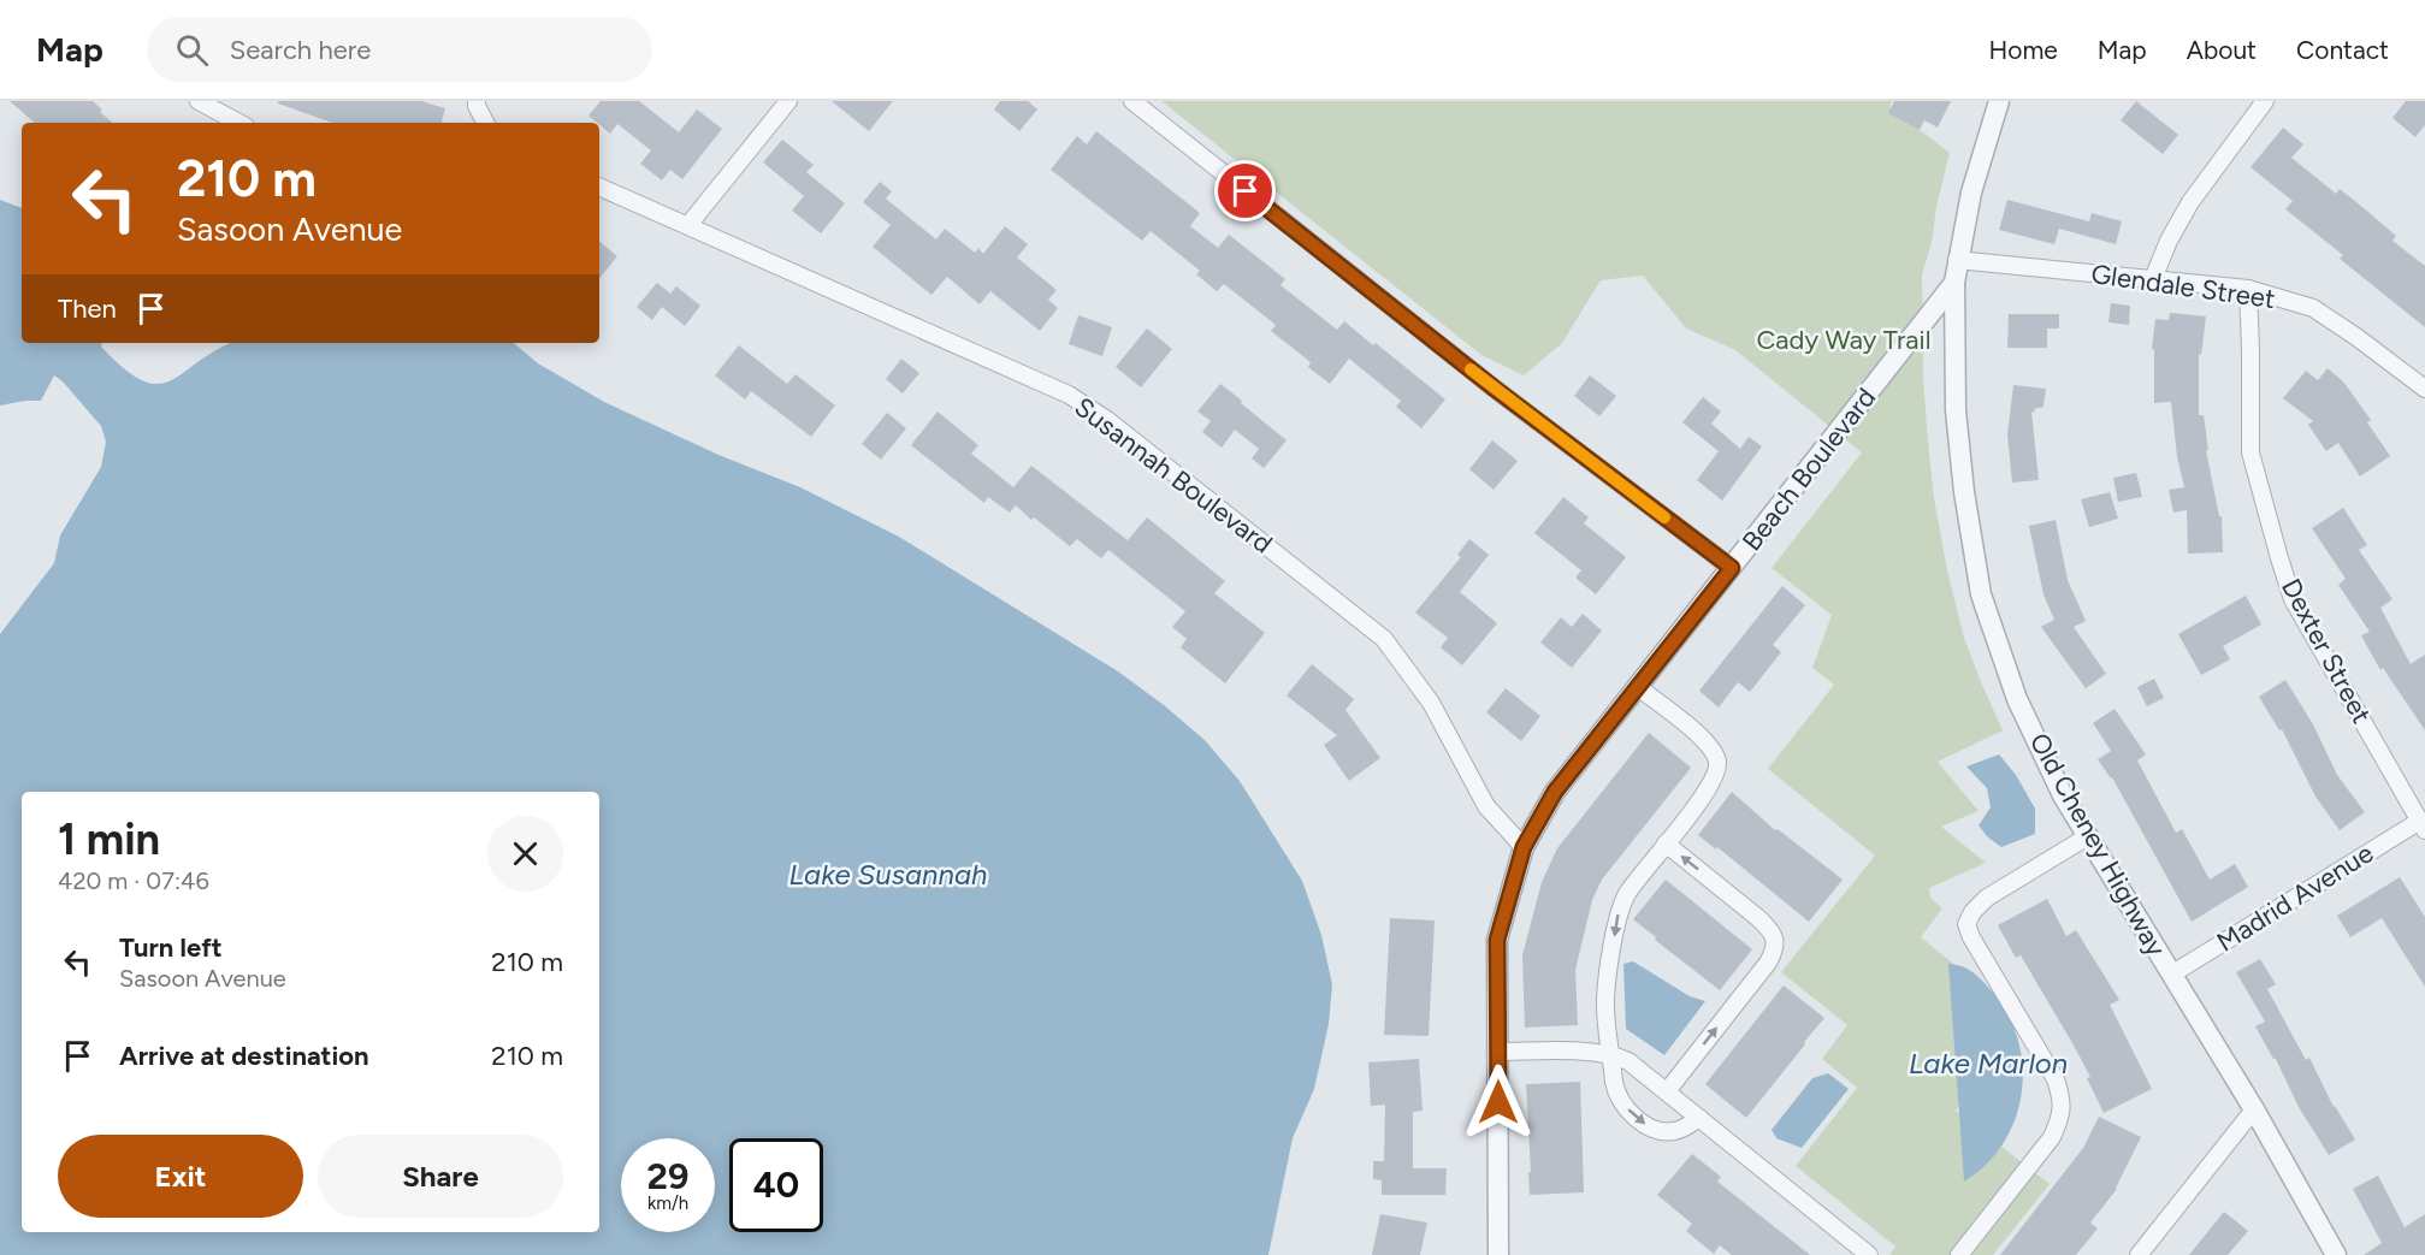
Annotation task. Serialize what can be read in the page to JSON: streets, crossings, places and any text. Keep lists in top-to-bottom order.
{
  "streets": {
    "street": [
      "Glendale Street",
      "Beach Boulevard",
      "Susannah Boulevard",
      "Dexter Street",
      "Old Cheney Highway",
      "Madrid Avenue"
    ]
  },
  "crossings": [
    ["Glendale Street", "Dexter Street"],
    ["Glendale Street", "Old Cheney Highway"],
    ["Beach Boulevard", "Susannah Boulevard"],
    ["Beach Boulevard", "Old Cheney Highway"],
    ["Dexter Street", "Madrid Avenue"],
    ["Old Cheney Highway", "Madrid Avenue"]
  ],
  "water": ["Lake Susannah", "Lake Marlon"],
  "parks": ["Cady Way Trail"],
  "page": {
    "header": "Map",
    "search": "Search here",
    "nav": [
      "Home",
      "Map",
      "About",
      "Contact"
    ],
    "turn": ["210 m", "Sasoon Avenue"],
    "then": "Then",
    "heading": ["1 min", "420 m · 07:46"],
    "list": [
      {
        "name": "Turn left",
        "note": "Sasoon Avenue",
        "value": "210 m"
      },
      {
        "name": "Arrive at destination",
        "value": "210 m"
      }
    ],
    "buttons": ["Exit", "Share"],
    "speed": "29 km/h",
    "limit": "40"
  }
}
